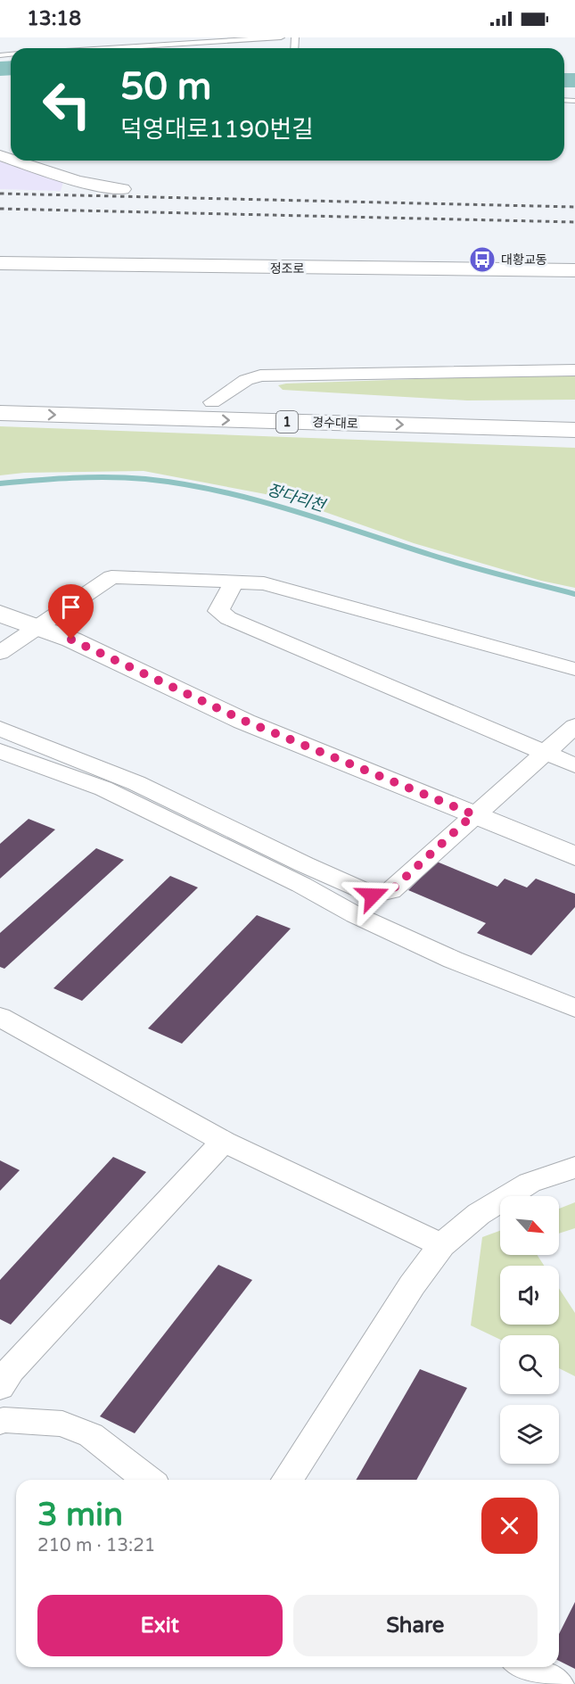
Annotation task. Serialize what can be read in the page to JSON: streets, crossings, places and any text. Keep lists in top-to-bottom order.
{
  "streets": {
    "street": ["정조로", "1", "경수대로"]
  },
  "water": ["장다리천"],
  "places": {
    "bus stop": ["대황교동"]
  },
  "north": "bottom right",
  "page": {
    "status": "13:18",
    "turn": ["50 m", "덕영대로1190번길"],
    "heading": ["3 min", "210 m · 13:21"],
    "buttons": ["Exit", "Share"]
  }
}
